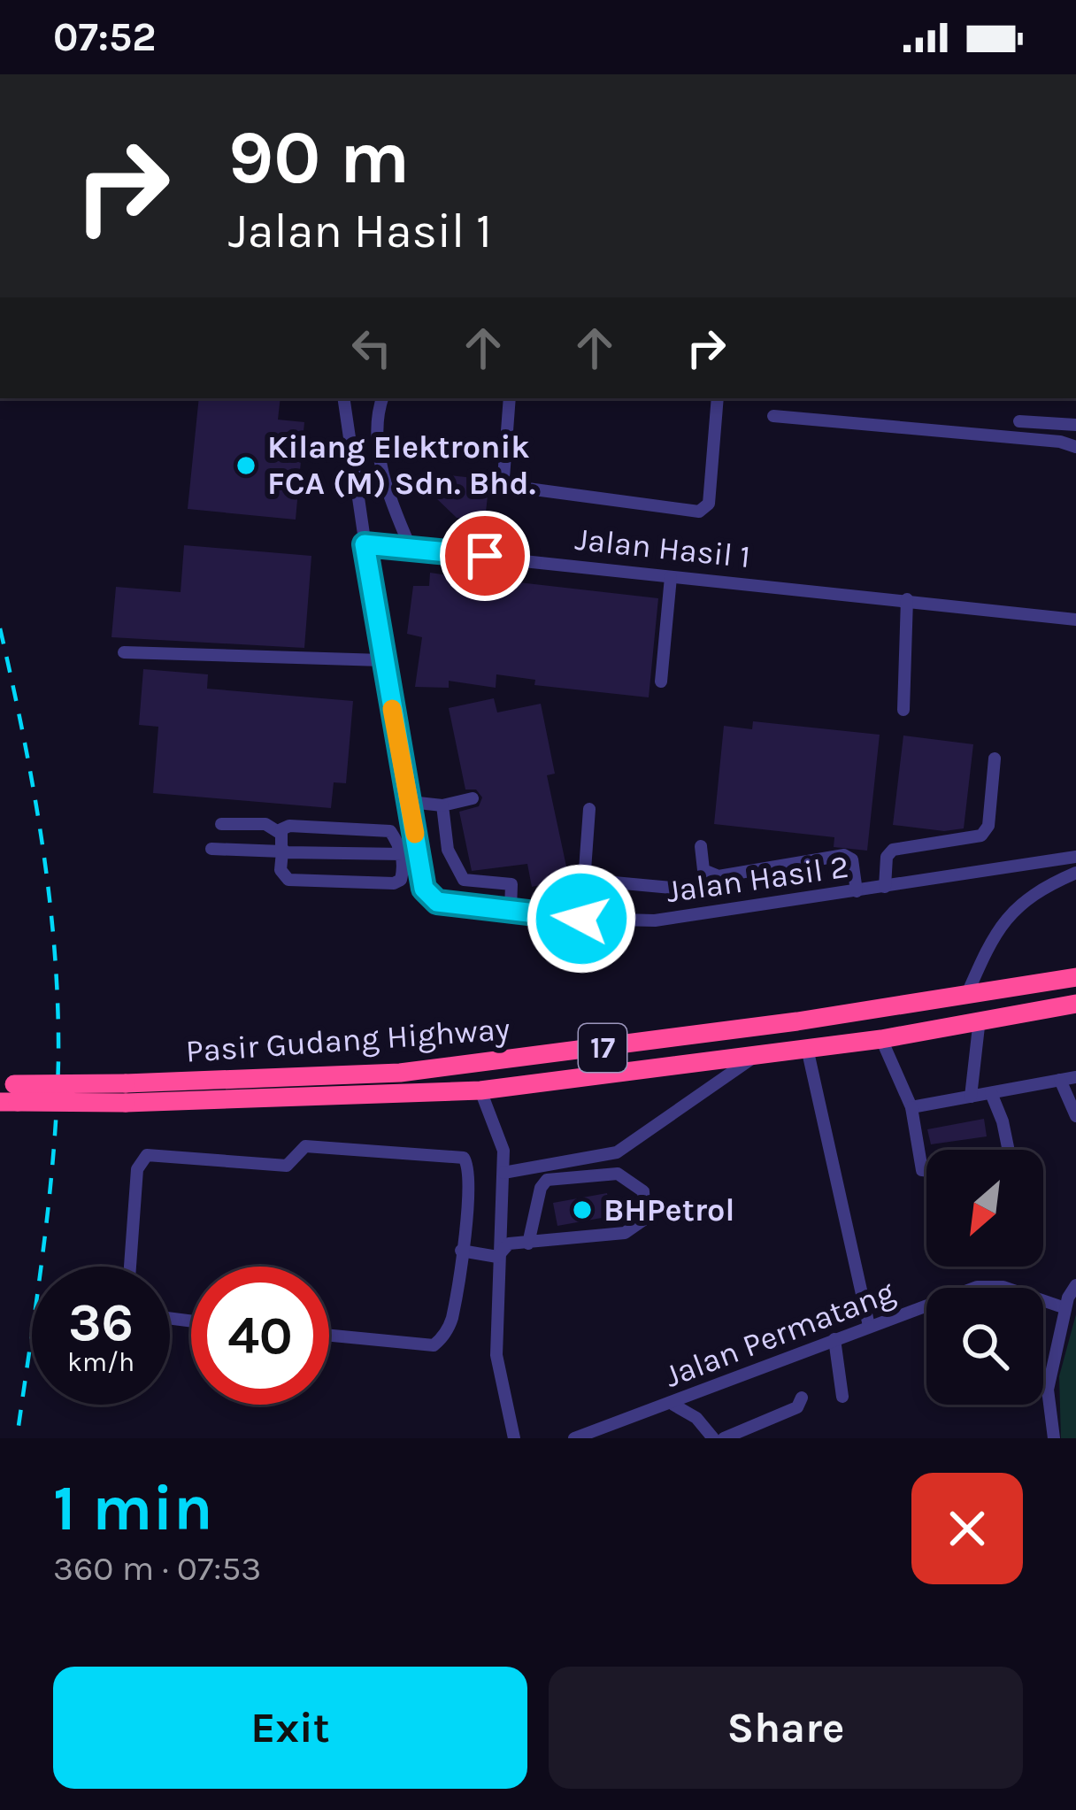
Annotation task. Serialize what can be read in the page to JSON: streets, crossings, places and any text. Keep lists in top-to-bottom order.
{
  "streets": {
    "highway": ["Pasir Gudang Highway", "17"],
    "street": ["Jalan Hasil 1", "Jalan Hasil 2", "Jalan Permatang"]
  },
  "places": ["Kilang Elektronik FCA (M) Sdn. Bhd.", "BHPetrol"],
  "north": "bottom left",
  "page": {
    "status": "07:52",
    "turn": ["90 m", "Jalan Hasil 1"],
    "speed": "36 km/h",
    "limit": "40",
    "heading": ["1 min", "360 m · 07:53"],
    "buttons": ["Exit", "Share"]
  }
}
